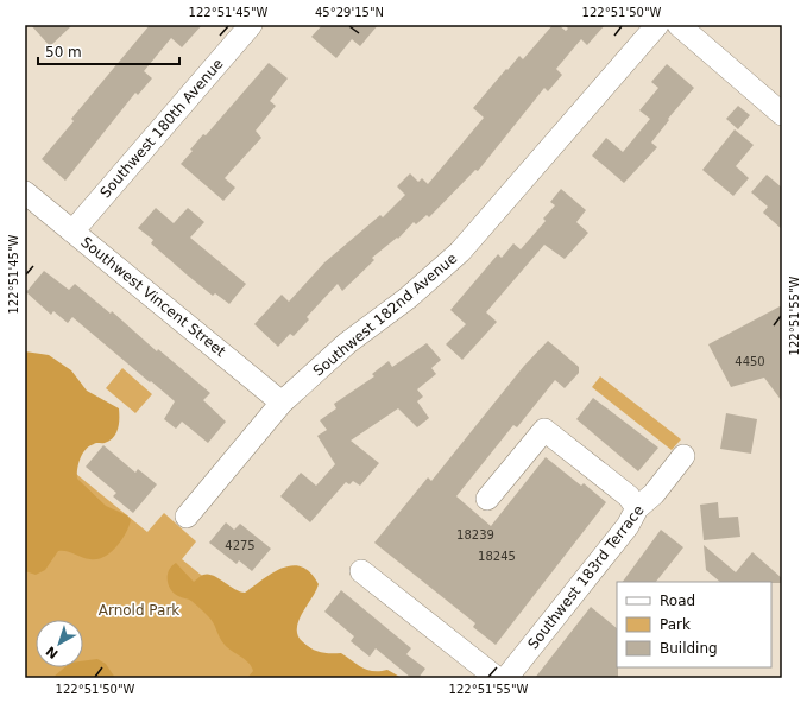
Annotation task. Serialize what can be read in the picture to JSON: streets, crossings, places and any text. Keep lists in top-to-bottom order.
{
  "streets": {
    "street": [
      "Southwest 180th Avenue",
      "Southwest Vincent Street",
      "Southwest 182nd Avenue",
      "Southwest 183rd Terrace"
    ]
  },
  "crossings": [
    ["Southwest 180th Avenue", "Southwest Vincent Street"],
    ["Southwest Vincent Street", "Southwest 182nd Avenue"]
  ],
  "parks": ["Arnold Park"],
  "house_numbers": [
    "4450",
    "18239",
    "4275",
    "18245"
  ],
  "legend": ["Road", "Park", "Building"],
  "scale_bar": "50 m",
  "north": "bottom left",
  "coordinates": [
    "122°51'45\"W",
    "45°29'15\"N",
    "122°51'50\"W",
    "122°51'55\"W"
  ]
}
